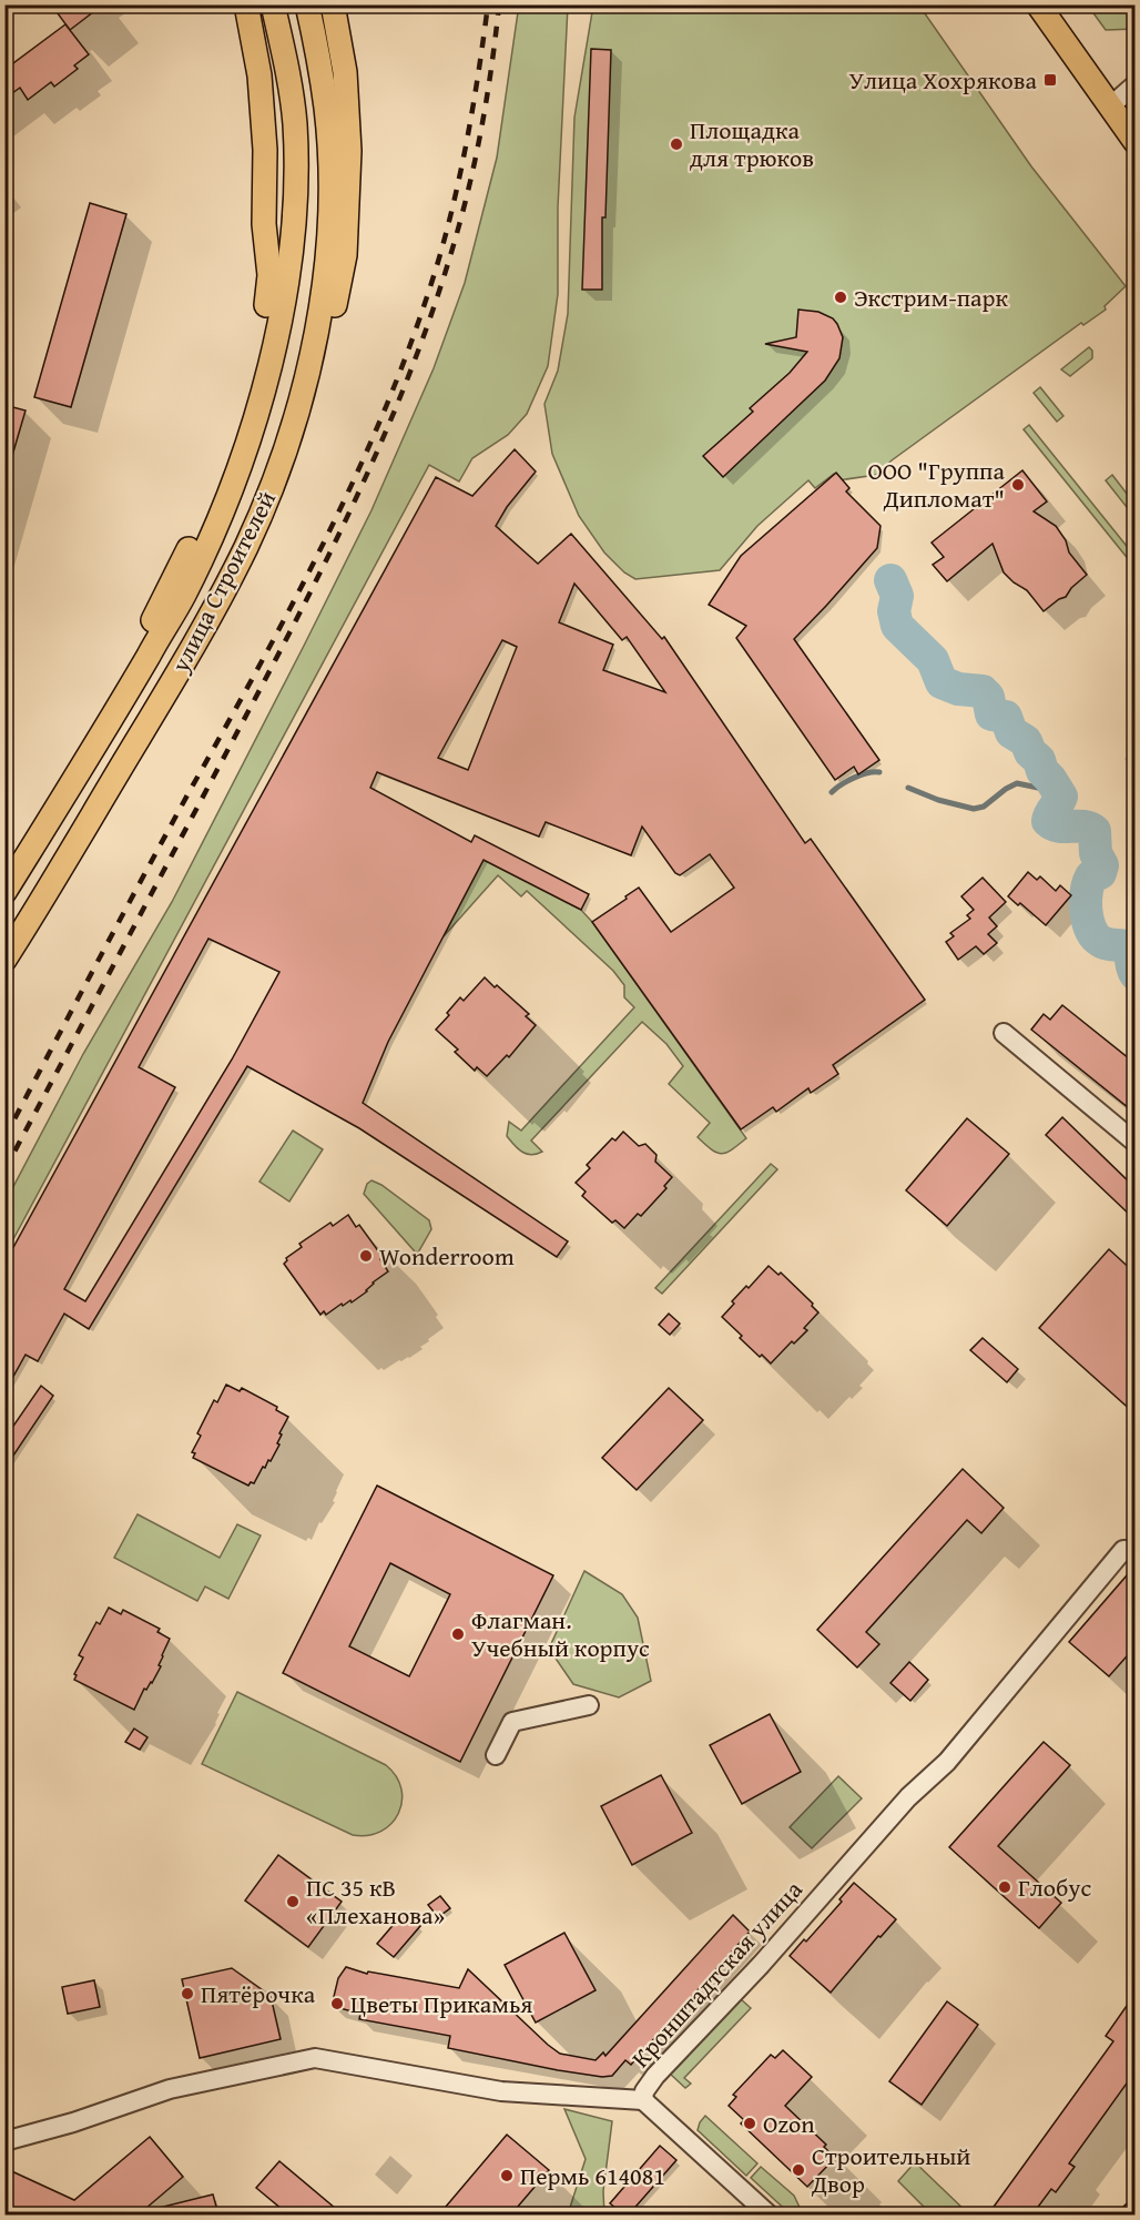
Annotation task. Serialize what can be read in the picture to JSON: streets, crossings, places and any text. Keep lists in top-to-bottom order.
{
  "streets": {
    "main road": ["улица Строителей"],
    "street": ["Кронштадтская улица"]
  },
  "places": {
    "transit": ["Улица Хохрякова"],
    "other": [
      "Площадка для трюков",
      "Экстрим-парк",
      "ООО \"Группа Дипломат\"",
      "Wonderroom",
      "Флагман. Учебный корпус",
      "Глобус",
      "ПС 35 кВ «Плеханова»",
      "Пятёрочка",
      "Цветы Прикамья",
      "Ozon",
      "Строительный Двор",
      "Пермь 614081"
    ]
  }
}
